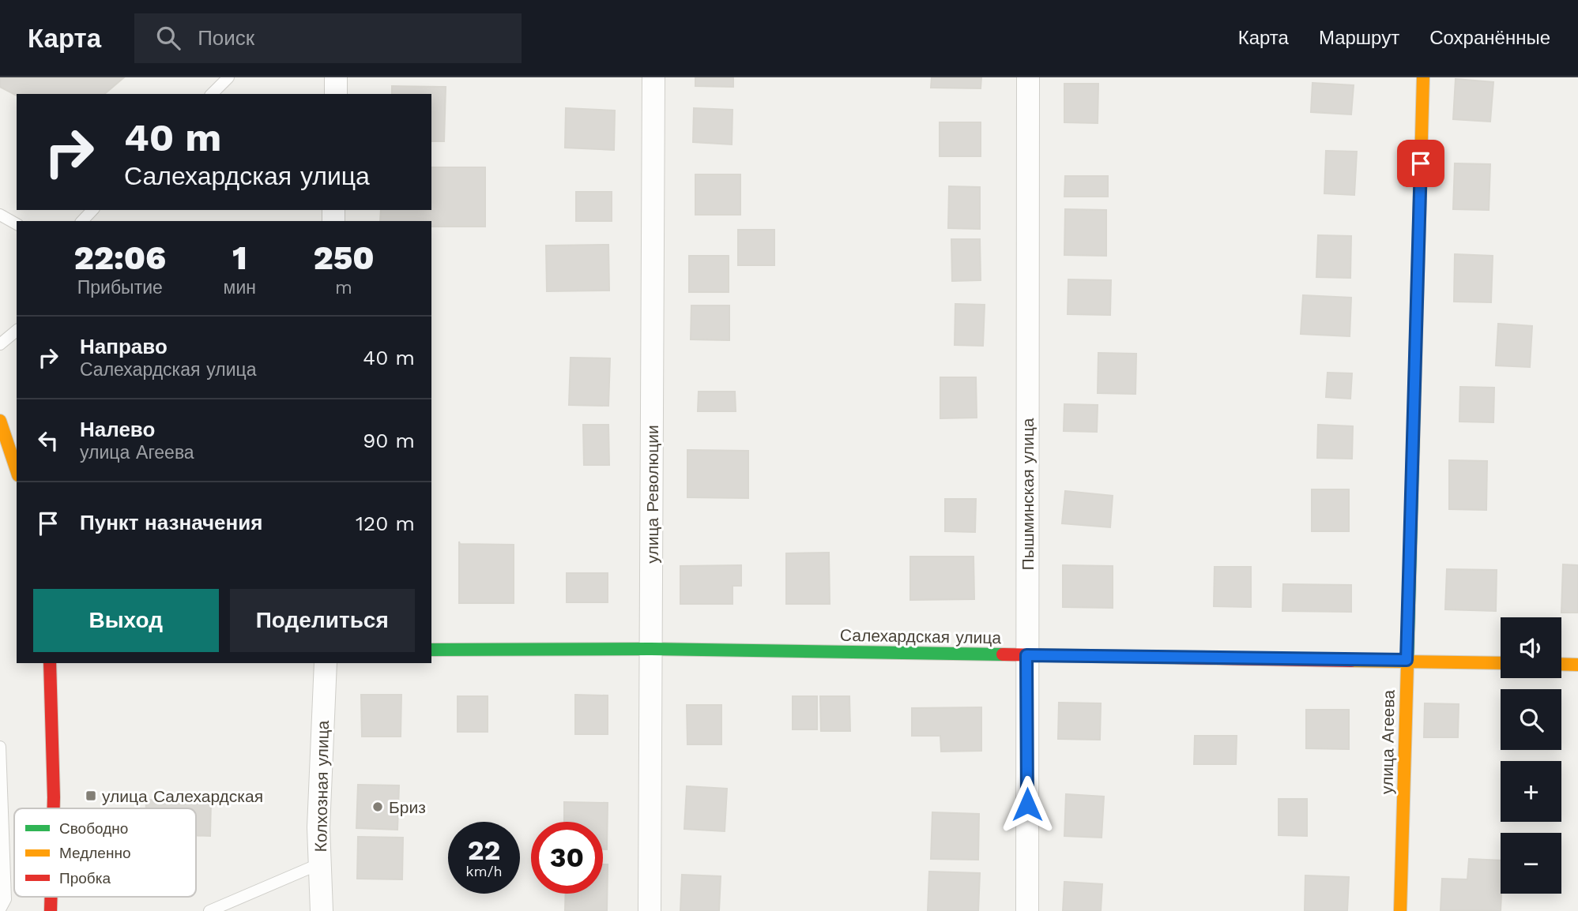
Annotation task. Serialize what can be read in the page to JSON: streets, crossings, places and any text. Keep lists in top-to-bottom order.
{
  "streets": {
    "street": [
      "улица Революции",
      "Пышминская улица",
      "Салехардская улица",
      "улица Агеева",
      "Колхозная улица"
    ]
  },
  "crossings": [
    ["улица Революции", "Салехардская улица"],
    ["Пышминская улица", "Салехардская улица"],
    ["Салехардская улица", "улица Агеева"]
  ],
  "places": {
    "transit": ["улица Салехардская"],
    "other": ["Бриз"]
  },
  "legend": ["Свободно", "Медленно", "Пробка"],
  "page": {
    "header": "Карта",
    "search": "Поиск",
    "nav": ["Карта", "Маршрут", "Сохранённые"],
    "turn": ["40 m", "Салехардская улица"],
    "eta": [
      "22:06",
      "Прибытие",
      "1",
      "мин",
      "250",
      "m"
    ],
    "list": [
      {
        "name": "Направо",
        "note": "Салехардская улица",
        "value": "40 m"
      },
      {
        "name": "Налево",
        "note": "улица Агеева",
        "value": "90 m"
      },
      {
        "name": "Пункт назначения",
        "value": "120 m"
      }
    ],
    "buttons": ["Выход", "Поделиться"],
    "map_buttons": ["+", "−"],
    "speed": "22 km/h",
    "limit": "30"
  }
}
